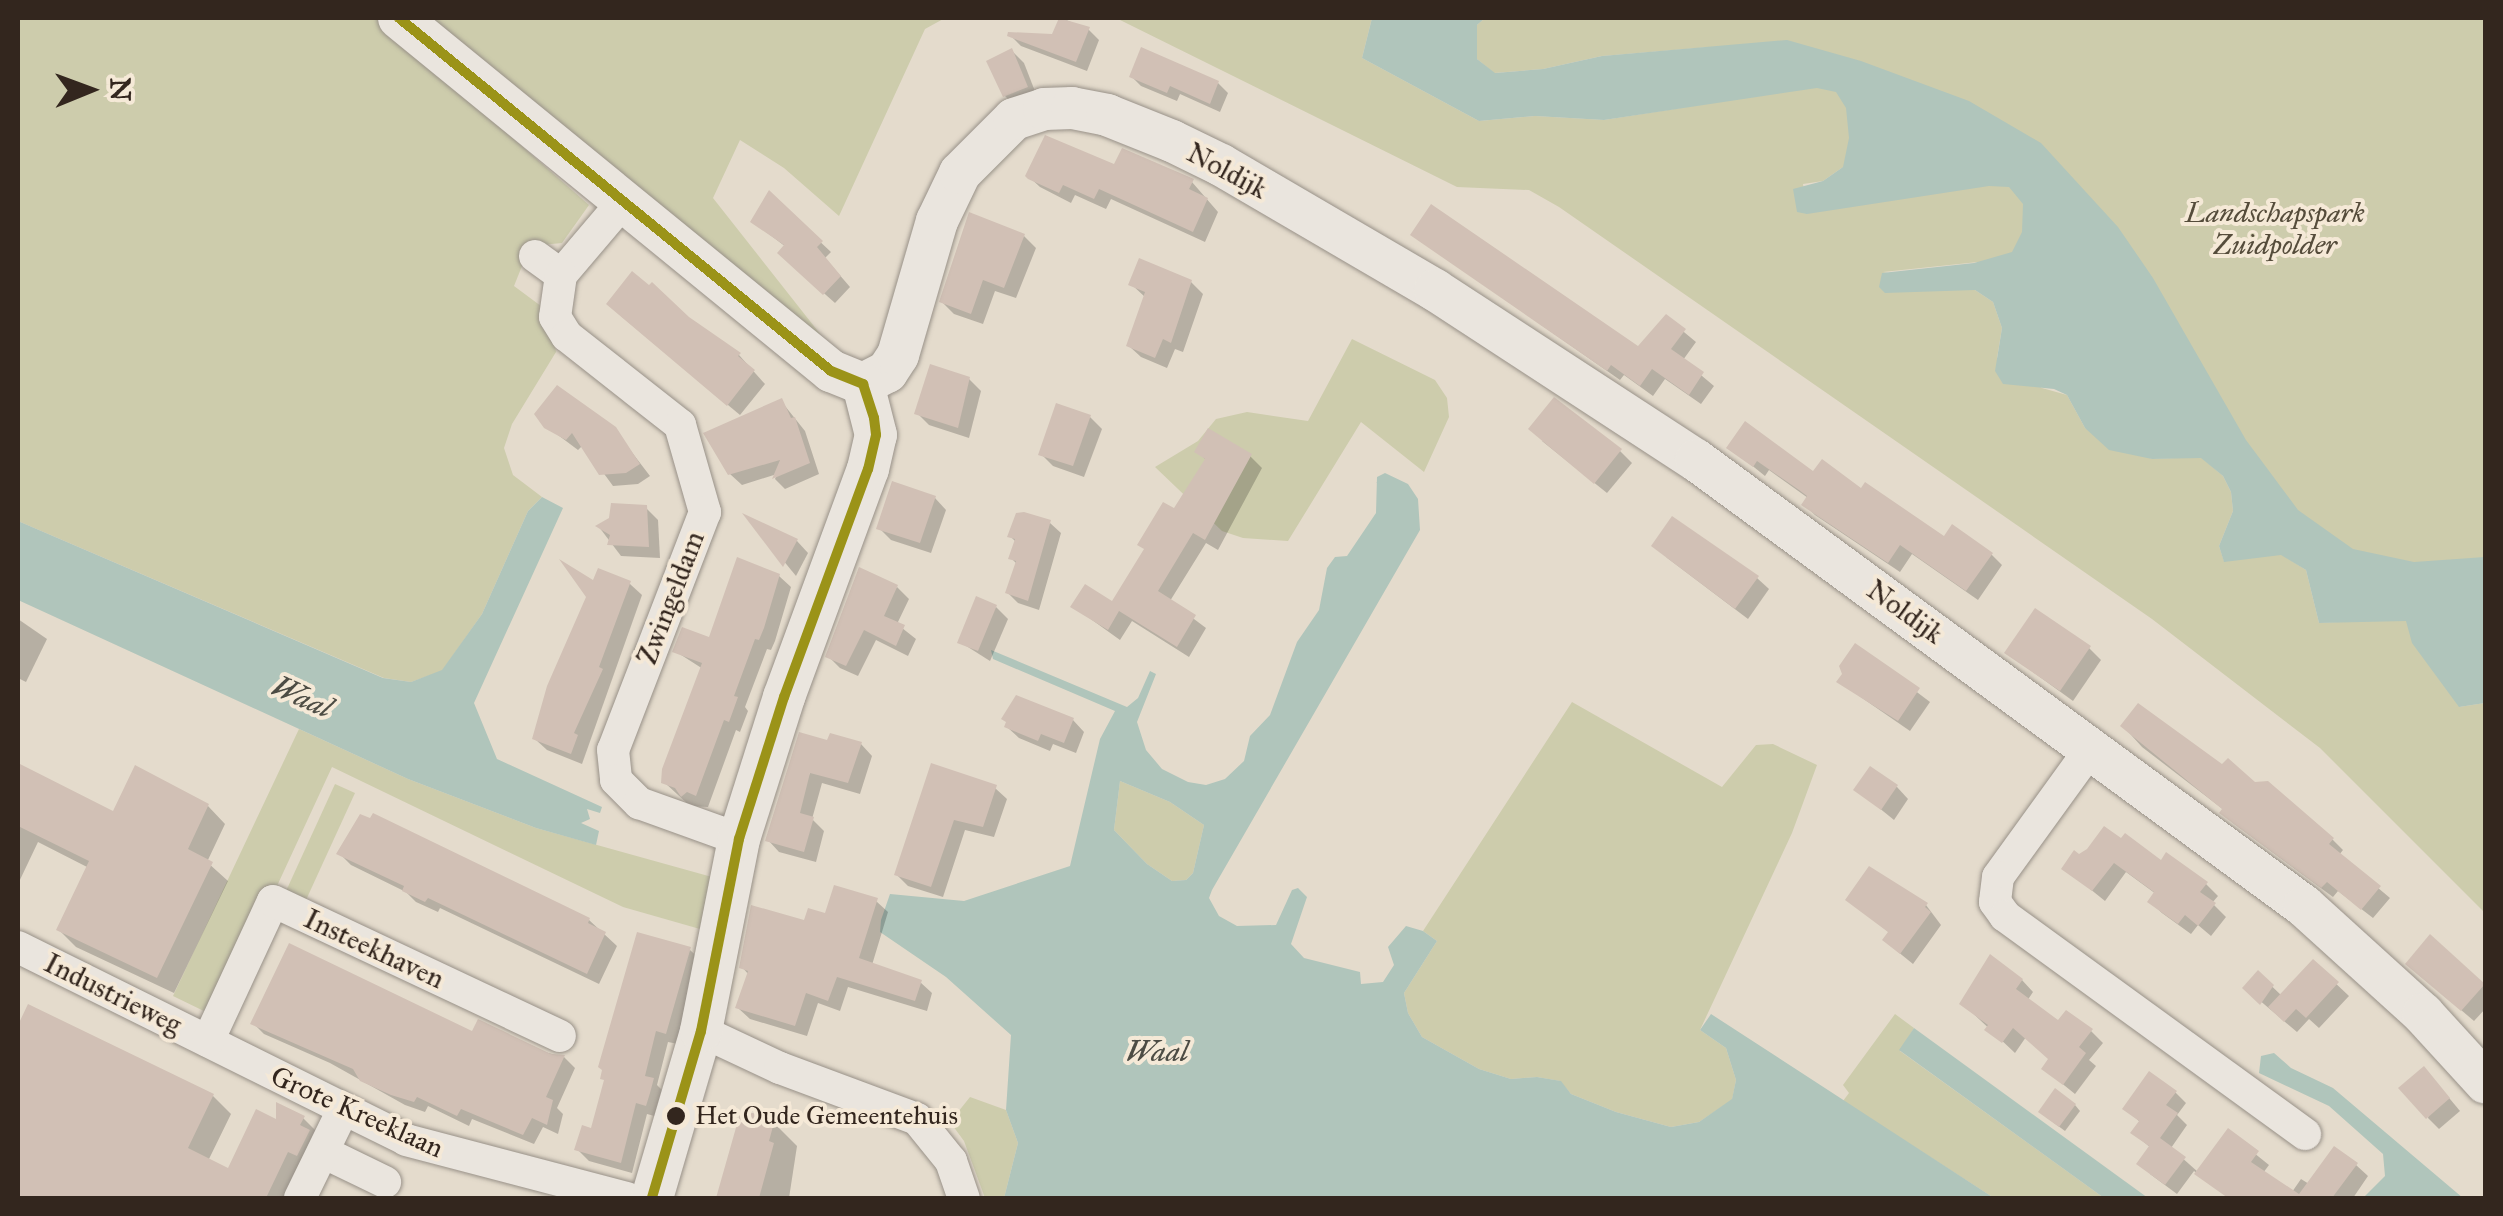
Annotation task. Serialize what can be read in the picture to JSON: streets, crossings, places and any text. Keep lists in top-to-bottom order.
{
  "streets": {
    "street": [
      "Noldijk",
      "Zwingeldam",
      "Insteekhaven",
      "Industrieweg",
      "Grote Kreeklaan"
    ]
  },
  "crossings": [
    ["Insteekhaven", "Industrieweg"],
    ["Insteekhaven", "Grote Kreeklaan"],
    ["Industrieweg", "Grote Kreeklaan"]
  ],
  "water": ["Waal"],
  "parks": ["Landschapspark Zuidpolder"],
  "places": ["Het Oude Gemeentehuis"],
  "north": "right"
}
